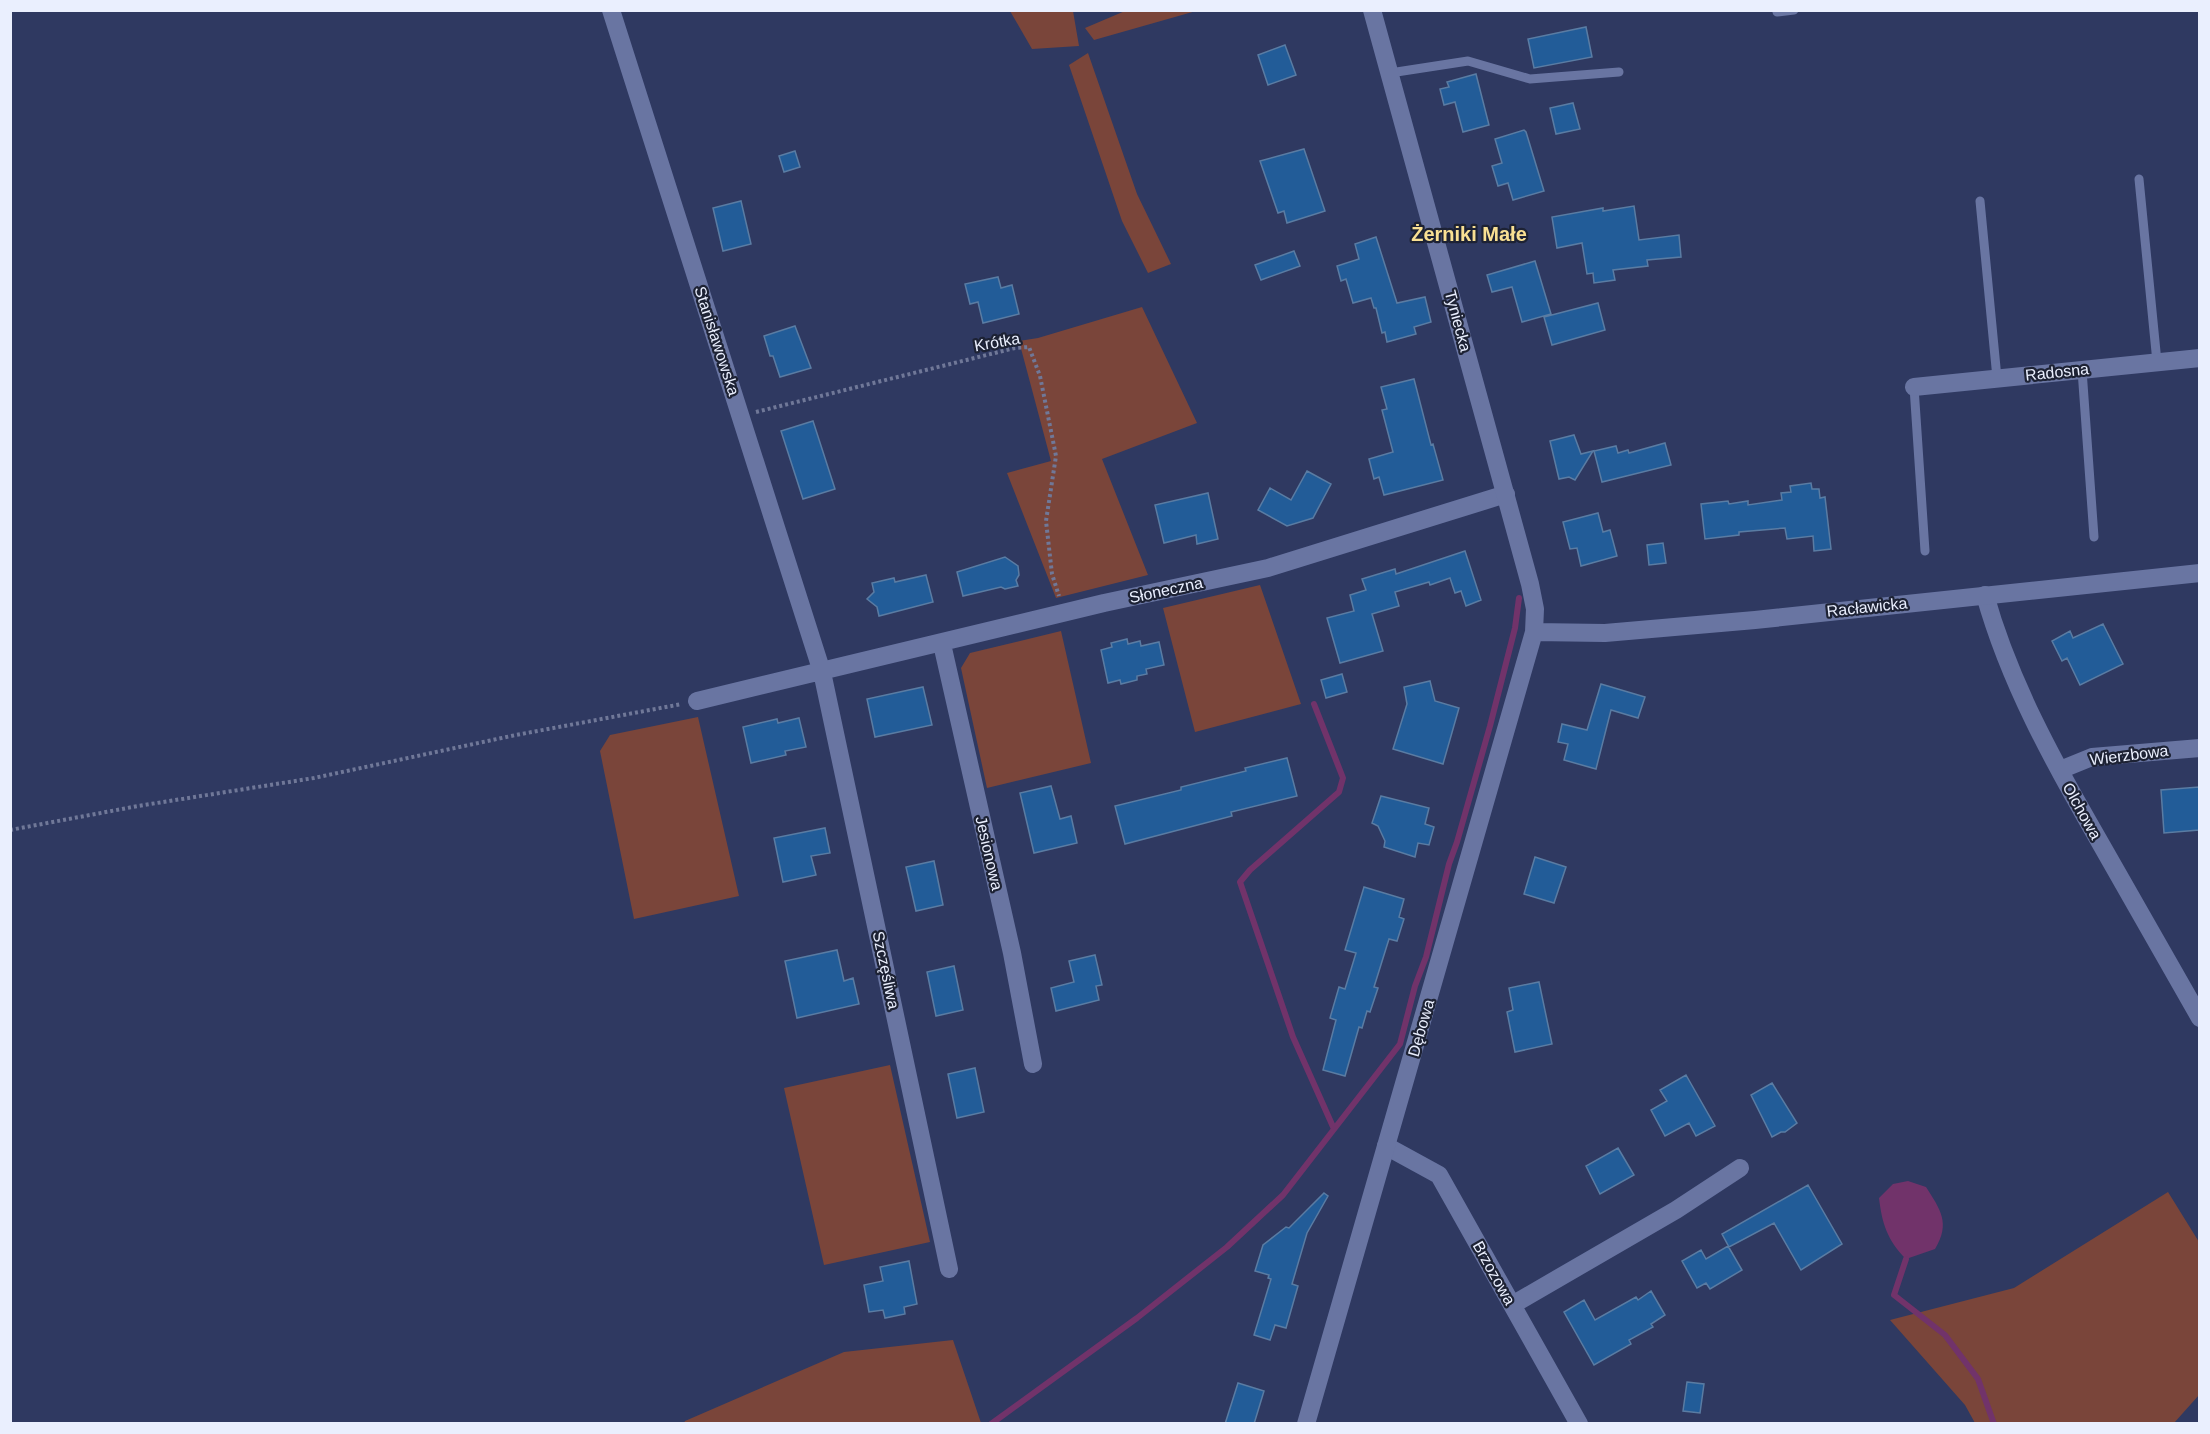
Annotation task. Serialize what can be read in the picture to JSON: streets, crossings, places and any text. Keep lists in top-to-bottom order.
{
  "streets": {
    "street": [
      "Tyniecka",
      "Stanisławowska",
      "Radosna",
      "Słoneczna",
      "Racławicka",
      "Wierzbowa",
      "Olchowa",
      "Jesionowa",
      "Szczęśliwa",
      "Dębowa",
      "Brzozowa"
    ],
    "path": ["Krótka"]
  },
  "crossings": [
    ["Tyniecka", "Słoneczna"],
    ["Tyniecka", "Racławicka"],
    ["Tyniecka", "Dębowa"],
    ["Stanisławowska", "Krótka"],
    ["Stanisławowska", "Słoneczna"],
    ["Stanisławowska", "Szczęśliwa"],
    ["Krótka", "Słoneczna"],
    ["Słoneczna", "Jesionowa"],
    ["Słoneczna", "Szczęśliwa"],
    ["Racławicka", "Olchowa"],
    ["Racławicka", "Dębowa"],
    ["Wierzbowa", "Olchowa"],
    ["Dębowa", "Brzozowa"]
  ],
  "districts": ["Żerniki Małe"]
}
